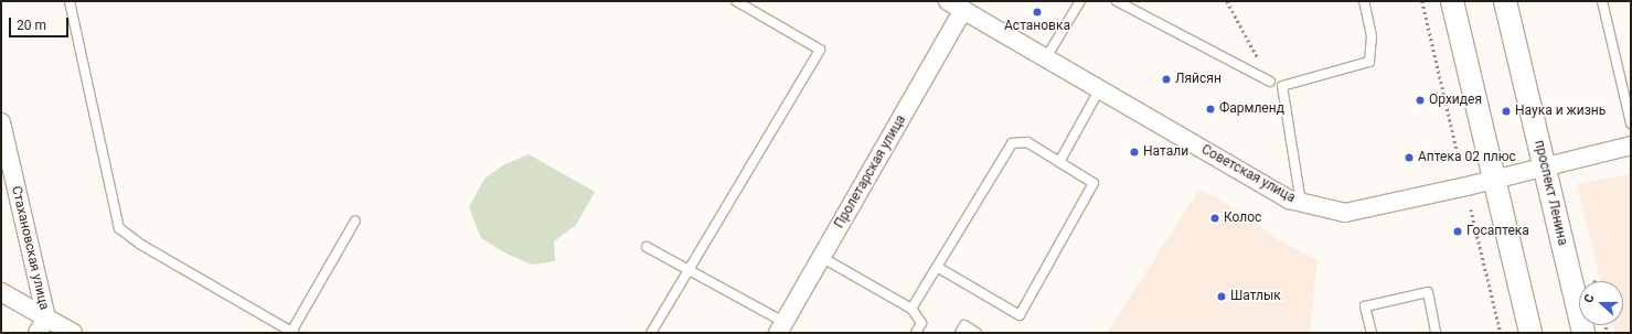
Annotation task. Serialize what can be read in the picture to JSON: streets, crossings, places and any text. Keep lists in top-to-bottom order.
{
  "streets": {
    "street": [
      "Пролетарская улица",
      "Советская улица",
      "проспект Ленина",
      "Стахановская улица"
    ]
  },
  "crossings": [
    ["Пролетарская улица", "Советская улица"],
    ["Советская улица", "проспект Ленина"]
  ],
  "places": [
    "Астановка",
    "Ляйсян",
    "Орхидея",
    "Фармленд",
    "Наука и жизнь",
    "Натали",
    "Аптека 02 плюс",
    "Колос",
    "Госаптека",
    "Шатлык"
  ],
  "scale_bar": "20 m",
  "north": "left"
}
